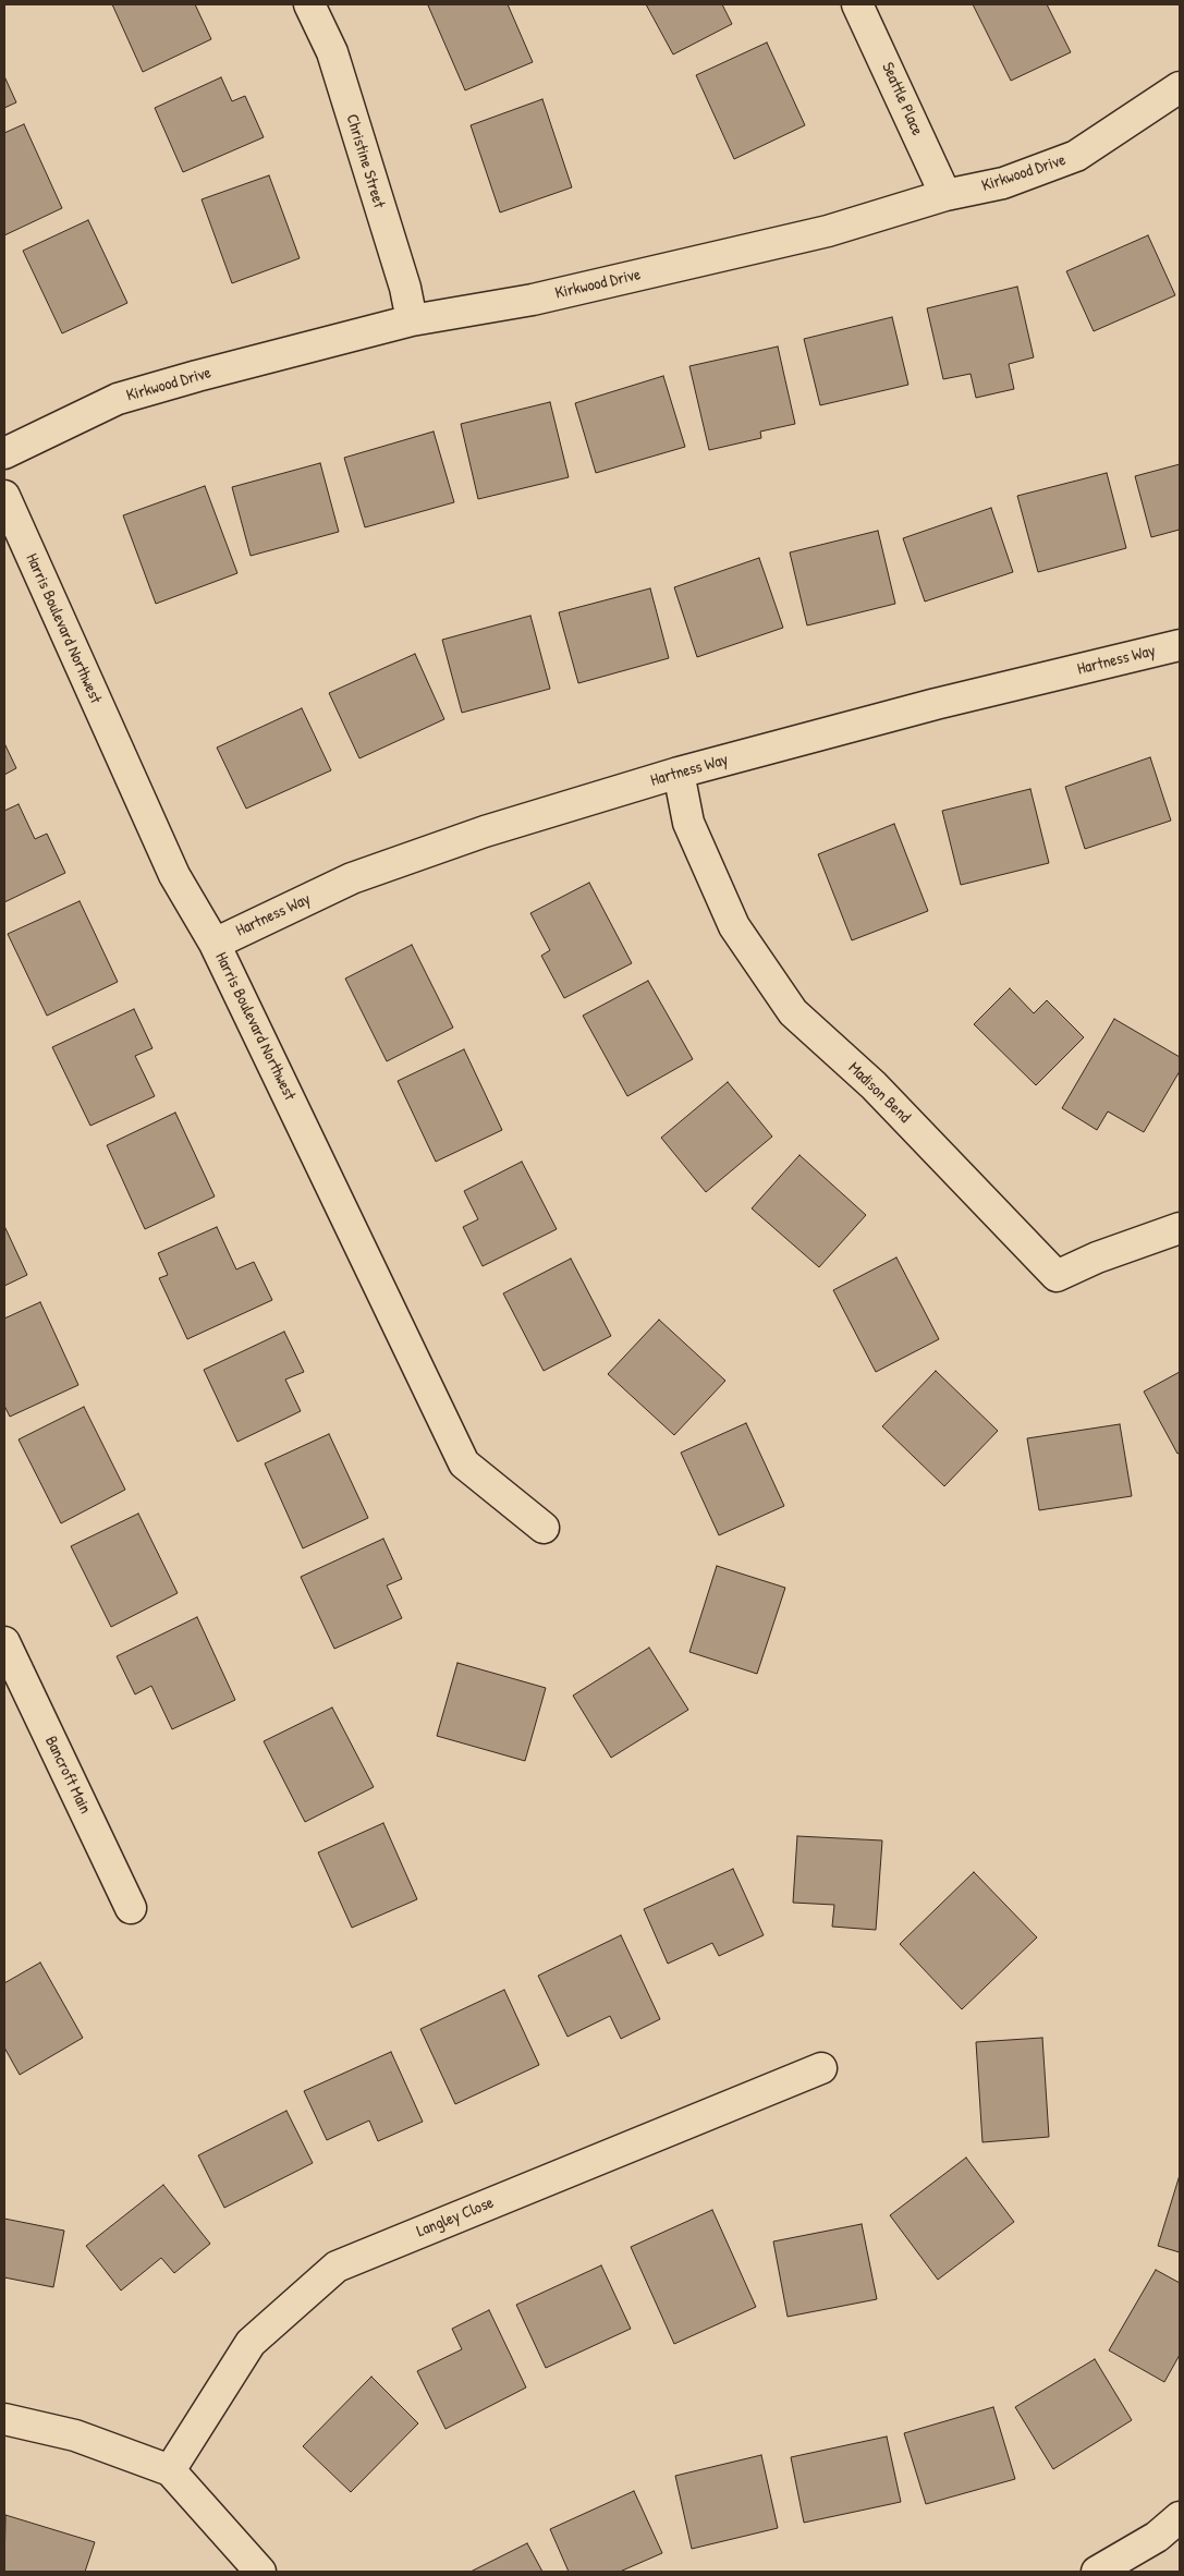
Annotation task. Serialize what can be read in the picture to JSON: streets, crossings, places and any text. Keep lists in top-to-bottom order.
{
  "streets": {
    "street": [
      "Seattle Place",
      "Christine Street",
      "Kirkwood Drive",
      "Harris Boulevard Northwest",
      "Hartness Way",
      "Madison Bend",
      "Bancroft Main",
      "Langley Close"
    ]
  },
  "crossings": [
    ["Seattle Place", "Kirkwood Drive"],
    ["Christine Street", "Kirkwood Drive"],
    ["Harris Boulevard Northwest", "Hartness Way"],
    ["Hartness Way", "Madison Bend"]
  ]
}
